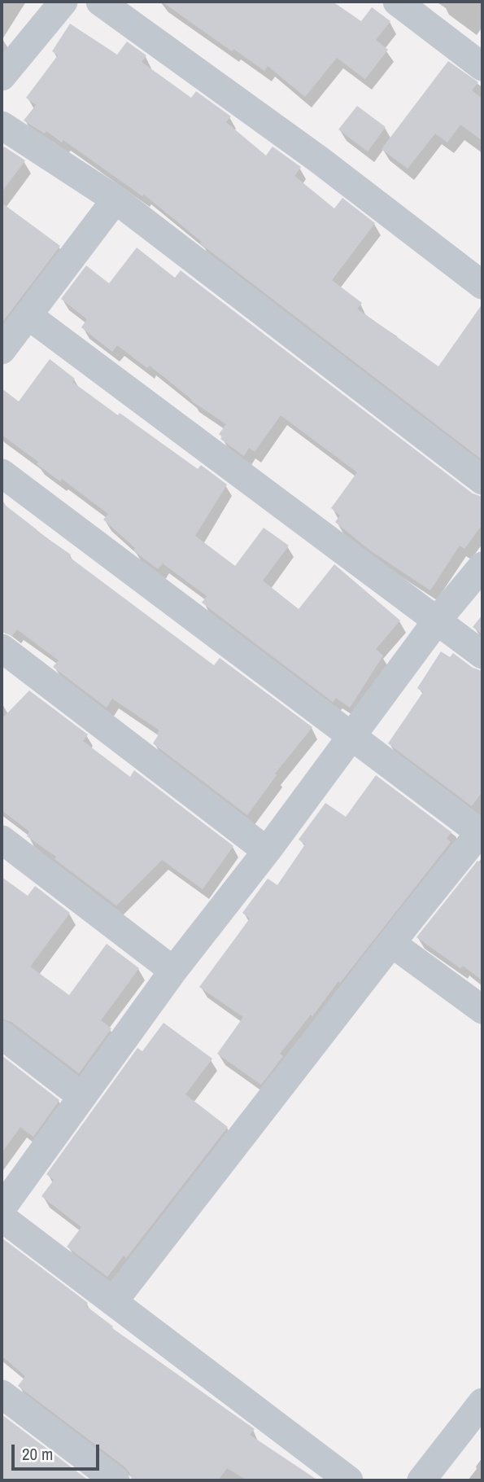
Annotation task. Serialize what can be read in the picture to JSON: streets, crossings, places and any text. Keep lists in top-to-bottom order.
{
  "scale_bar": "20 m"
}
